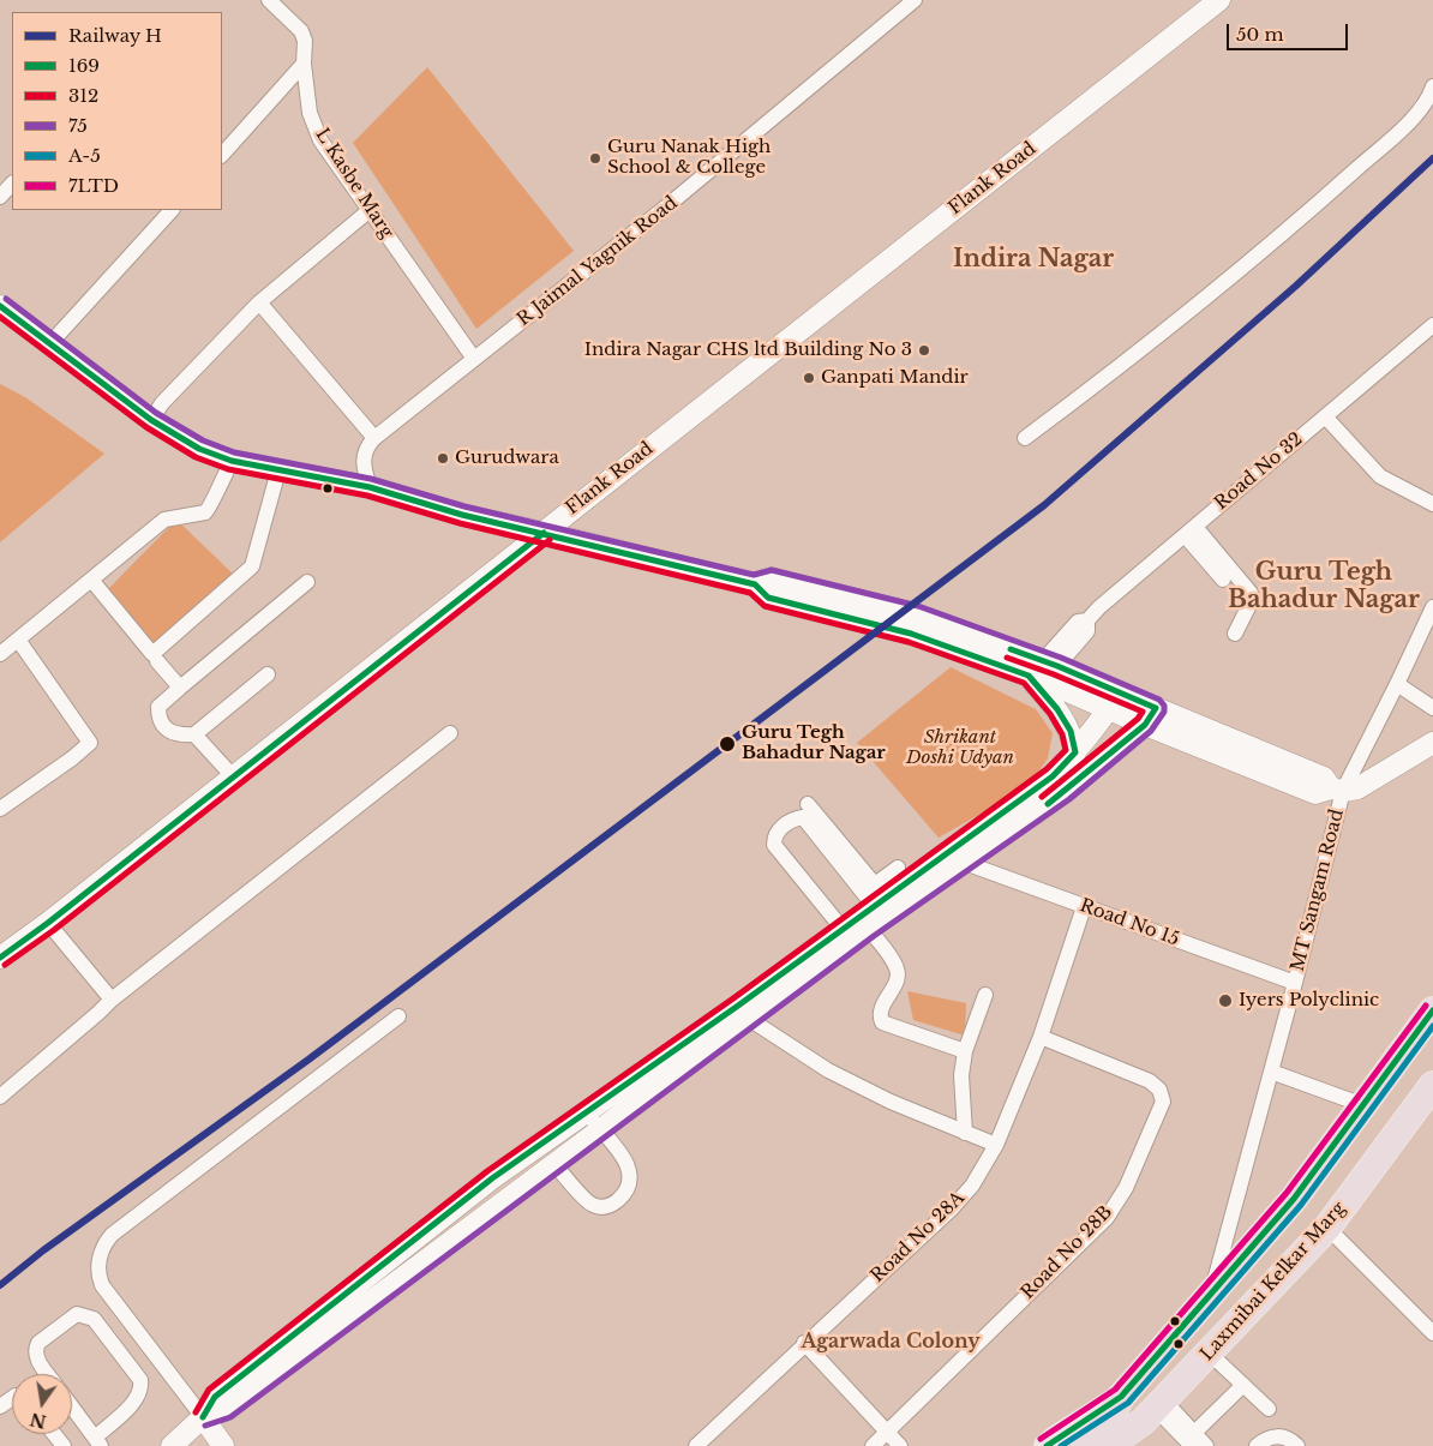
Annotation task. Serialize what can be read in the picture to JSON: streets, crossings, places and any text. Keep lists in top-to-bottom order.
{
  "streets": {
    "highway": ["Laxmibai Kelkar Marg"],
    "main road": ["Flank Road"],
    "street": [
      "L Kasbe Marg",
      "R Jaimal Yagnik Road",
      "Road No 32",
      "MT Sangam Road",
      "Road No 15",
      "Road No 28A",
      "Road No 28B"
    ]
  },
  "crossings": [
    ["L Kasbe Marg", "R Jaimal Yagnik Road"],
    ["MT Sangam Road", "Road No 15"],
    ["MT Sangam Road", "Laxmibai Kelkar Marg"],
    ["Road No 15", "Road No 28A"],
    ["Road No 28A", "Road No 28B"]
  ],
  "districts": ["Indira Nagar", "Guru Tegh Bahadur Nagar", "Agarwada Colony"],
  "parks": ["Shrikant Doshi Udyan"],
  "places": [
    "Guru Nanak High School & College",
    "Indira Nagar CHS ltd Building No 3",
    "Ganpati Mandir",
    "Gurudwara",
    "Guru Tegh Bahadur Nagar",
    "Iyers Polyclinic"
  ],
  "lines": [
    "rail line H",
    "transit line 75",
    "transit line 169",
    "transit line 312",
    "transit line 7LTD",
    "transit line A-5"
  ],
  "legend": [
    "Railway H",
    "169",
    "312",
    "75",
    "A-5",
    "7LTD"
  ],
  "scale_bar": "50 m",
  "north": "bottom"
}
